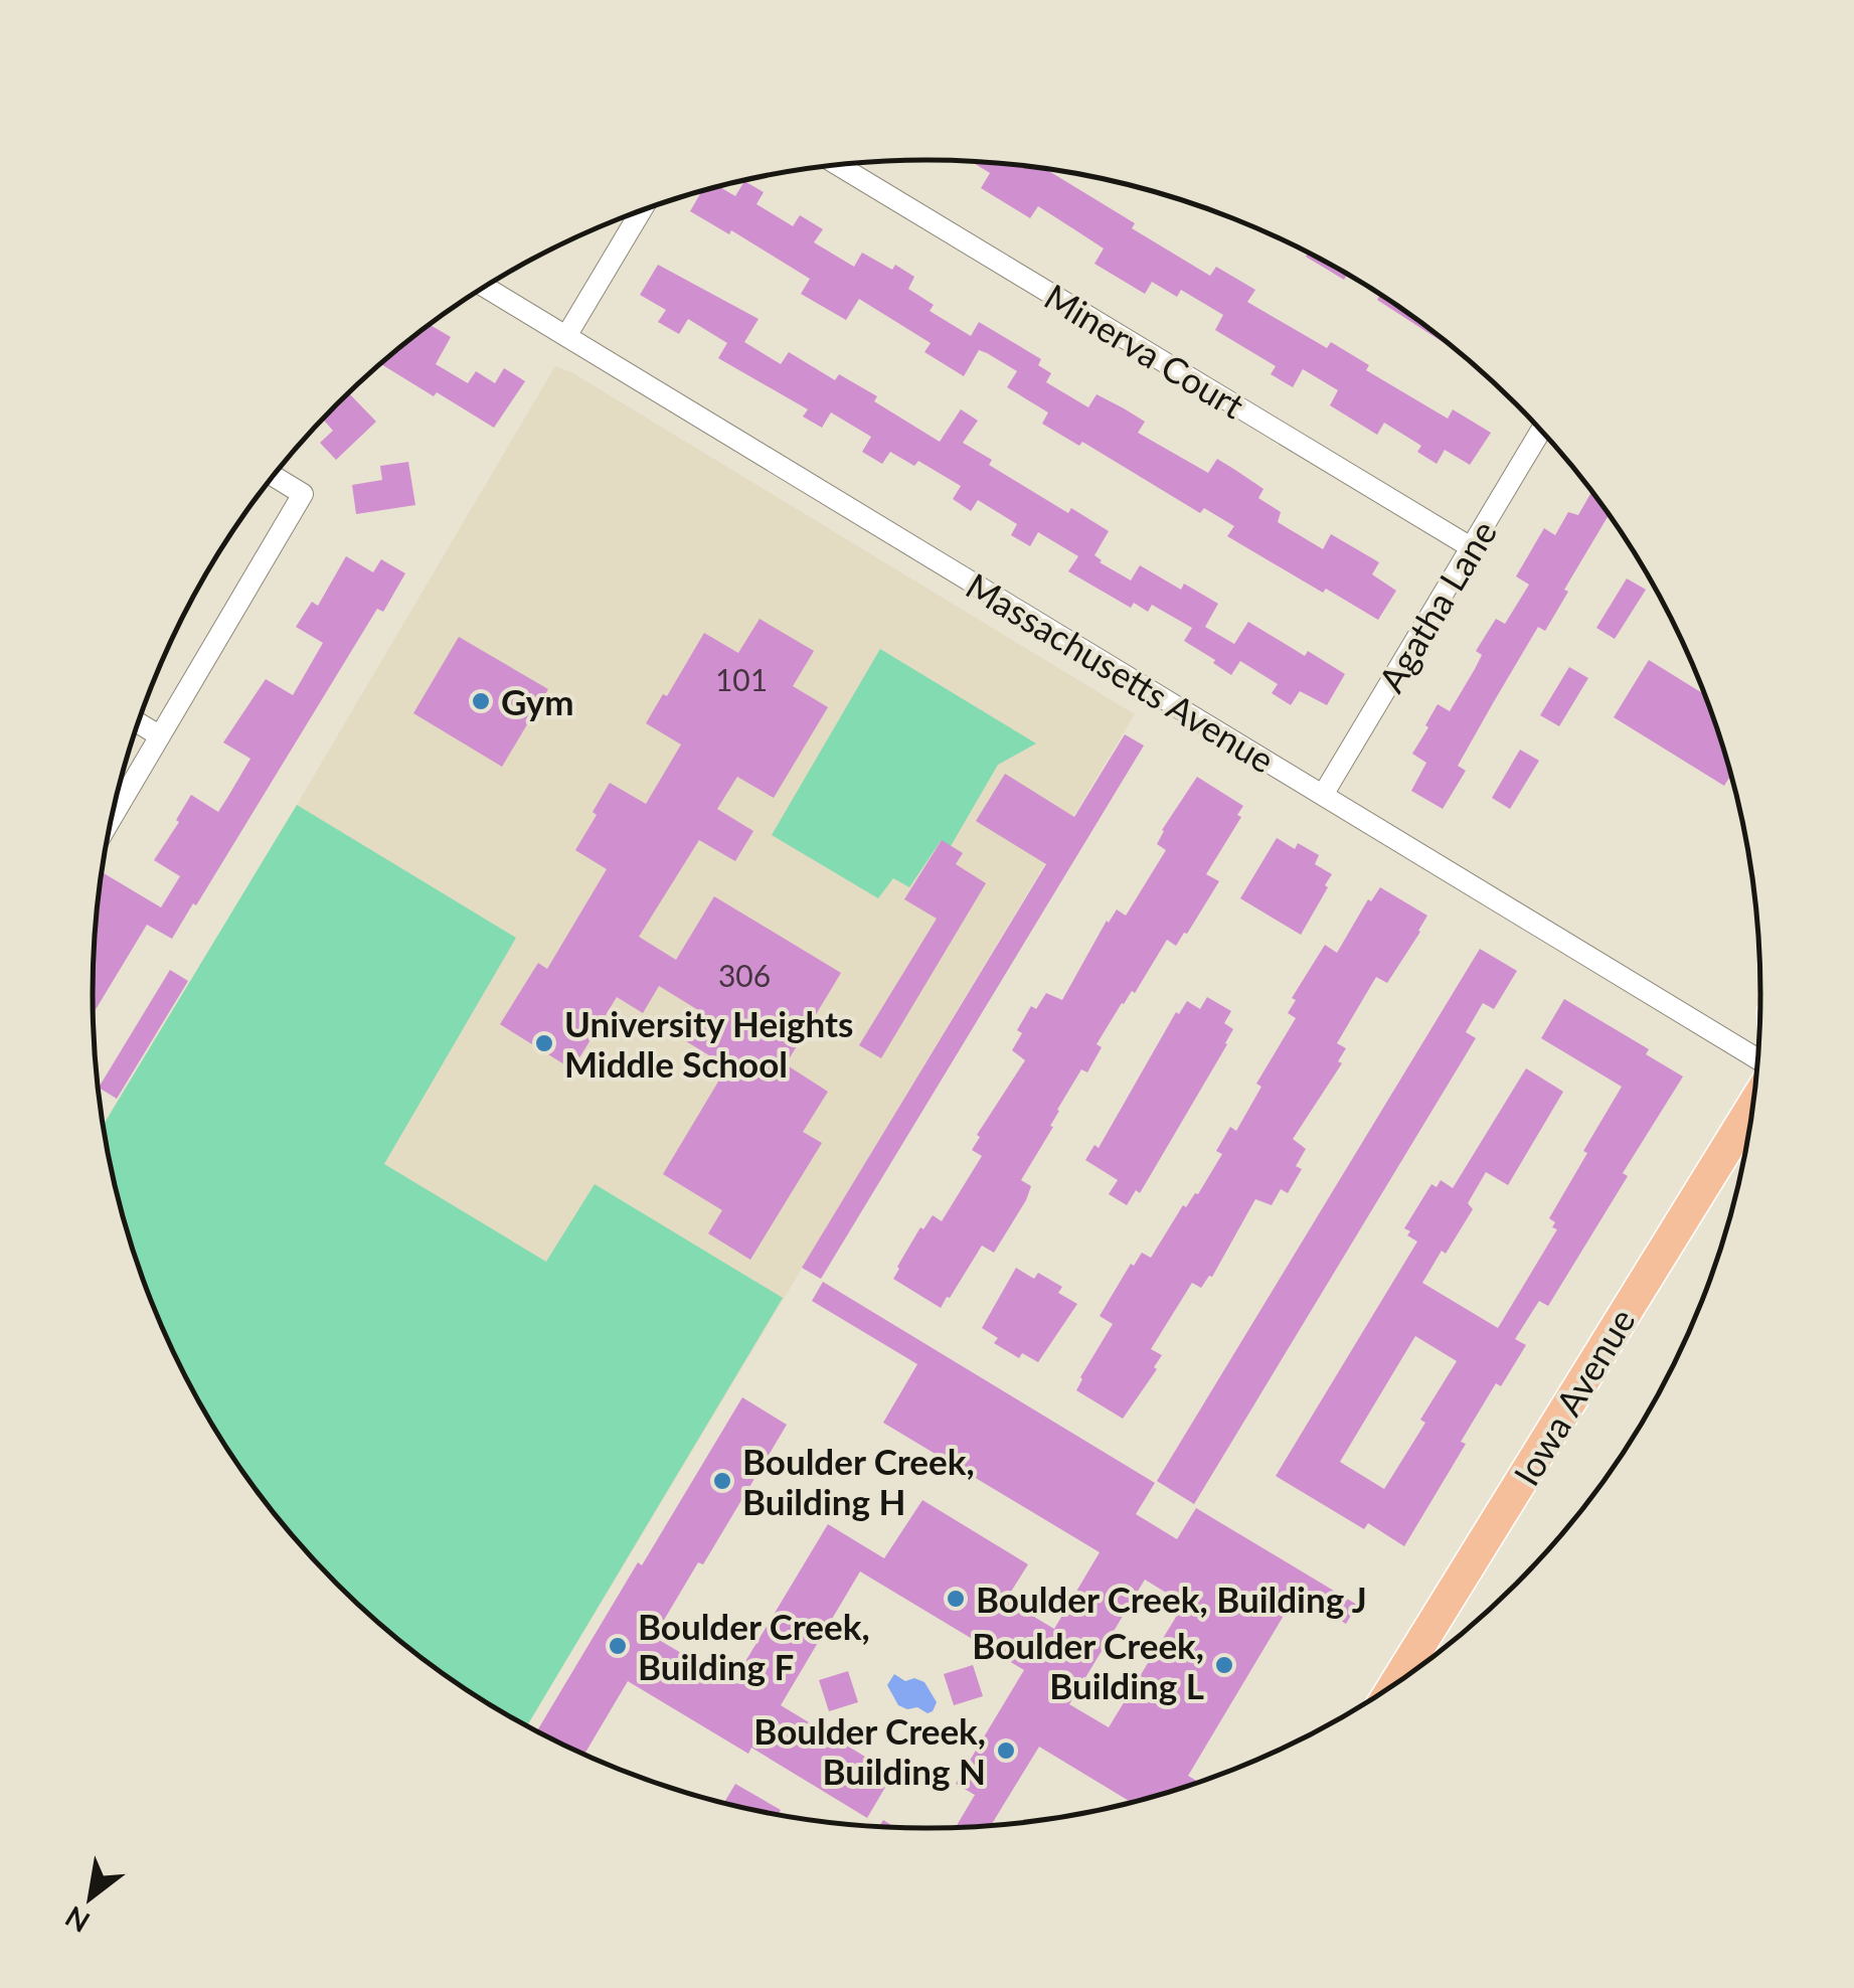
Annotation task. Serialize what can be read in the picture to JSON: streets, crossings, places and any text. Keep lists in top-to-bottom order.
{
  "streets": {
    "main road": ["Iowa Avenue"],
    "street": ["Minerva Court", "Agatha Lane", "Massachusetts Avenue"]
  },
  "crossings": [
    ["Minerva Court", "Agatha Lane"],
    ["Agatha Lane", "Massachusetts Avenue"]
  ],
  "places": [
    "Gym",
    "University Heights Middle School",
    "Boulder Creek, Building H",
    "Boulder Creek, Building J",
    "Boulder Creek, Building F",
    "Boulder Creek, Building L",
    "Boulder Creek, Building N"
  ],
  "house_numbers": ["101", "306"],
  "north": "bottom left"
}
